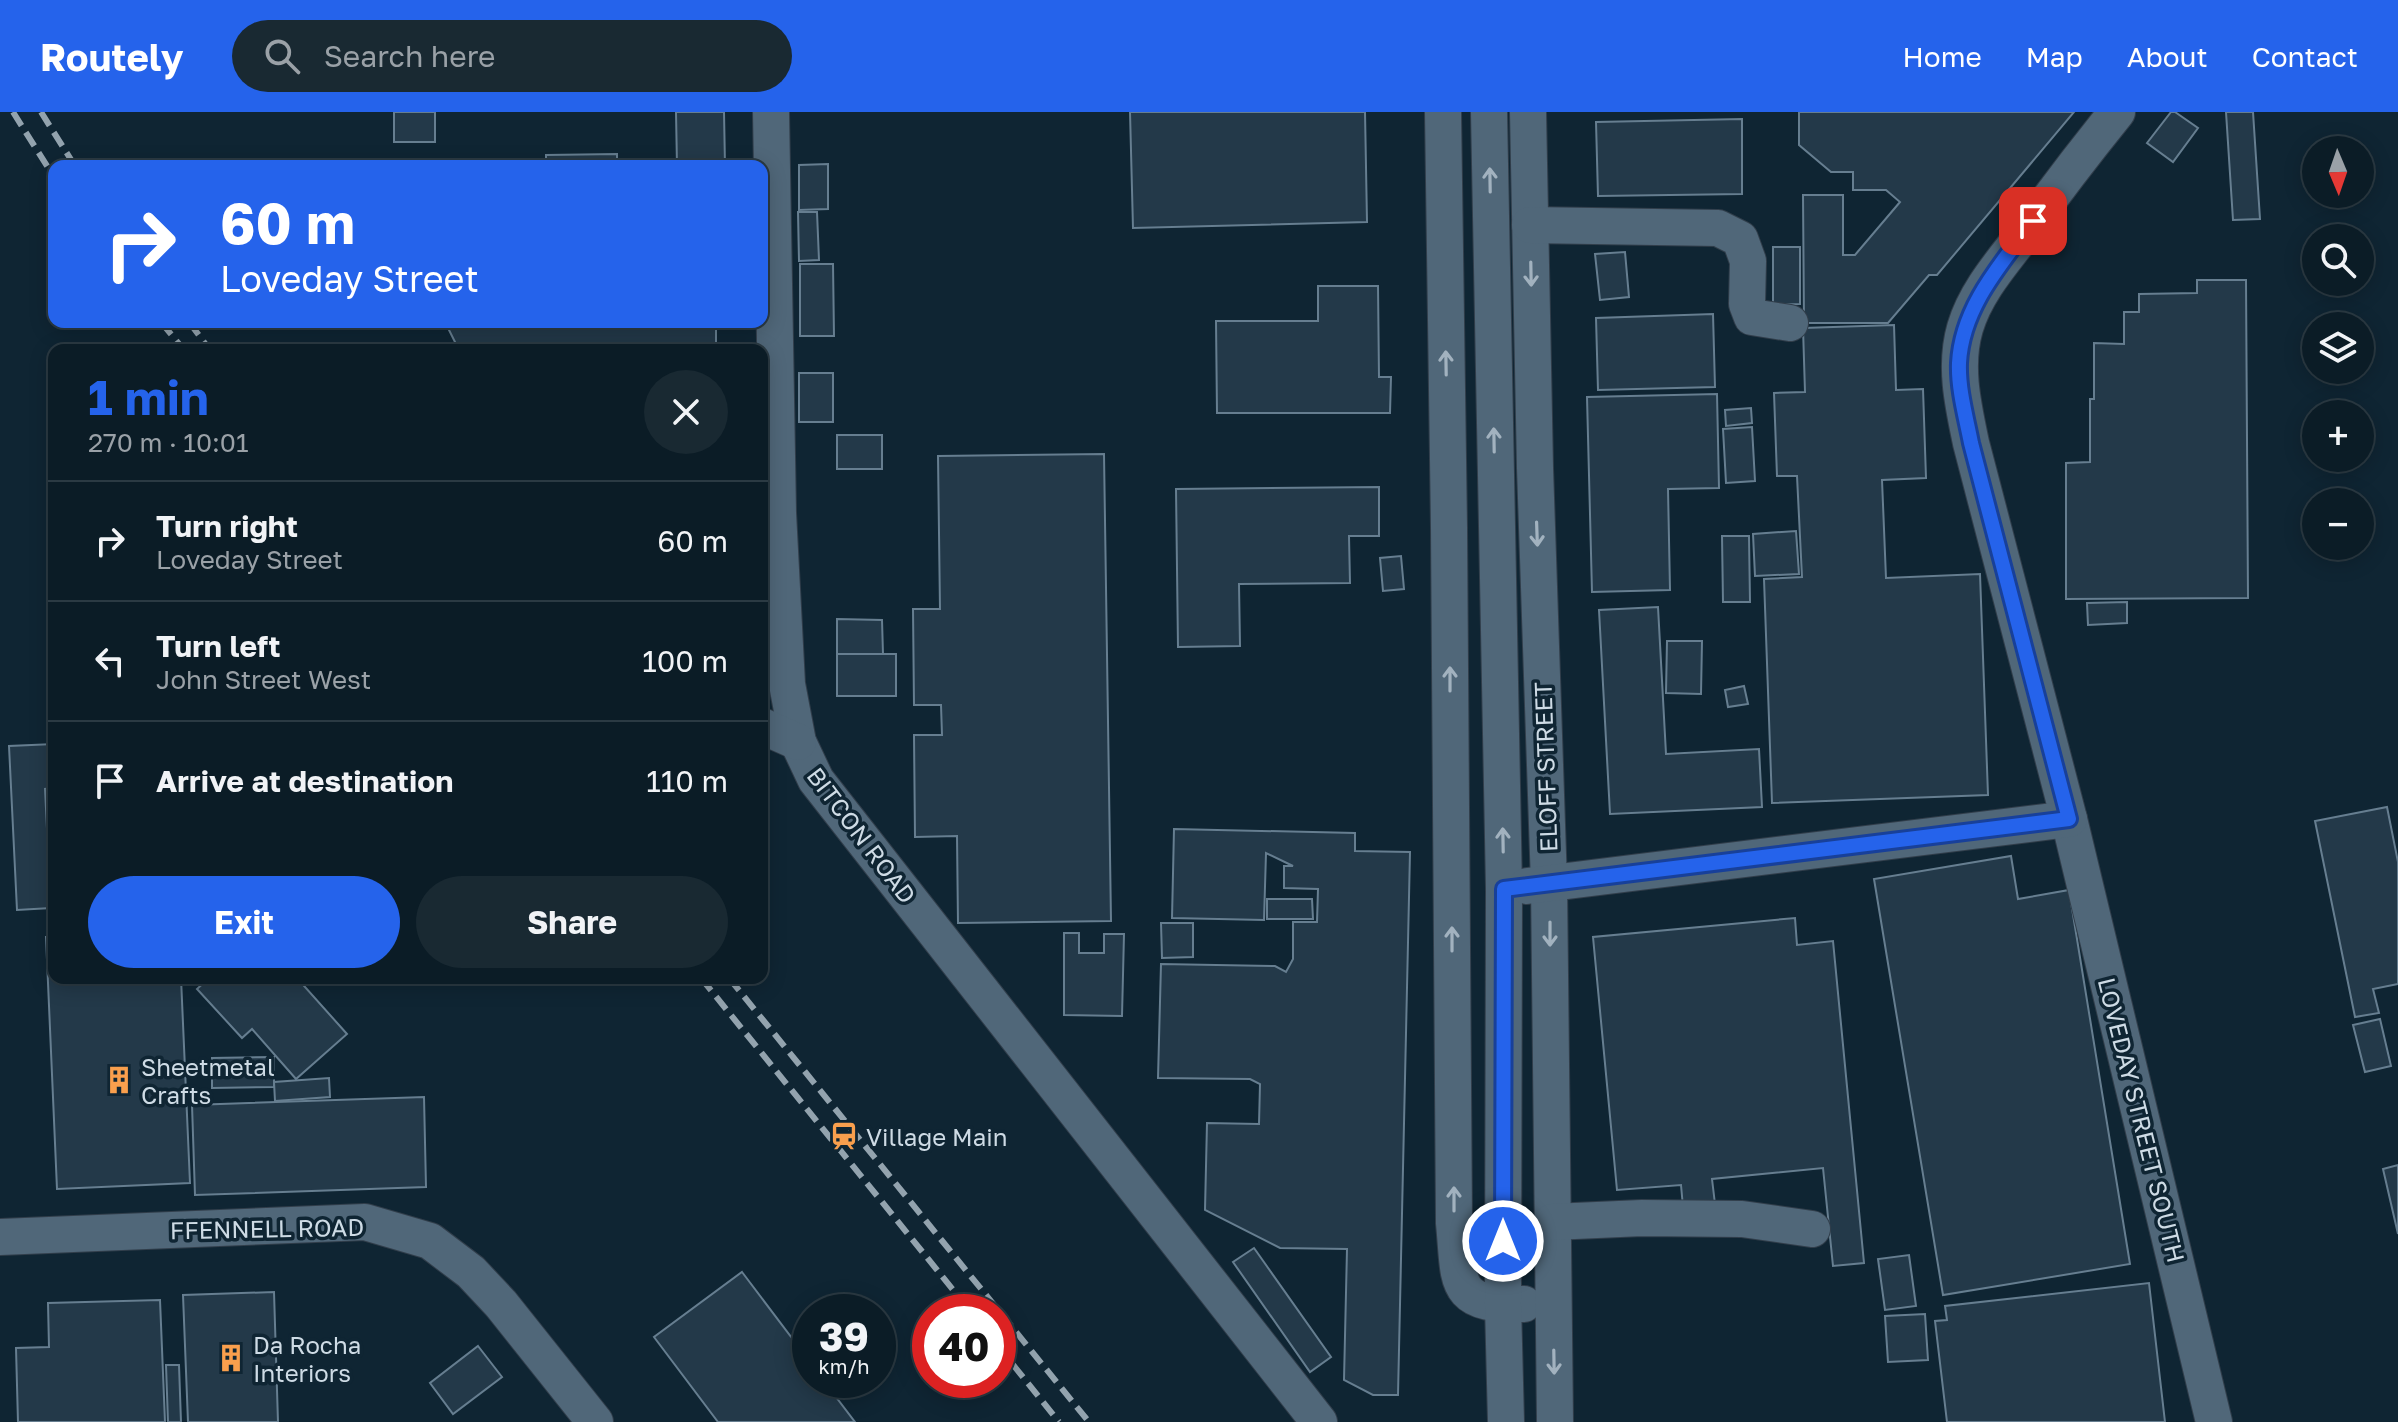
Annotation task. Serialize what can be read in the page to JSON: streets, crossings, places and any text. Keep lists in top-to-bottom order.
{
  "streets": {
    "street": [
      "ELOFF STREET",
      "BITCON ROAD",
      "LOVEDAY STREET SOUTH",
      "FFENNELL ROAD"
    ]
  },
  "places": {
    "building": ["Sheetmetal Crafts", "Da Rocha Interiors"],
    "station": ["Village Main"]
  },
  "north": "bottom",
  "page": {
    "header": "Routely",
    "search": "Search here",
    "nav": [
      "Home",
      "Map",
      "About",
      "Contact"
    ],
    "map_buttons": ["+", "−"],
    "turn": ["60 m", "Loveday Street"],
    "heading": ["1 min", "270 m · 10:01"],
    "list": [
      {
        "name": "Turn right",
        "note": "Loveday Street",
        "value": "60 m"
      },
      {
        "name": "Turn left",
        "note": "John Street West",
        "value": "100 m"
      },
      {
        "name": "Arrive at destination",
        "value": "110 m"
      }
    ],
    "buttons": ["Exit", "Share"],
    "speed": "39 km/h",
    "limit": "40"
  }
}
